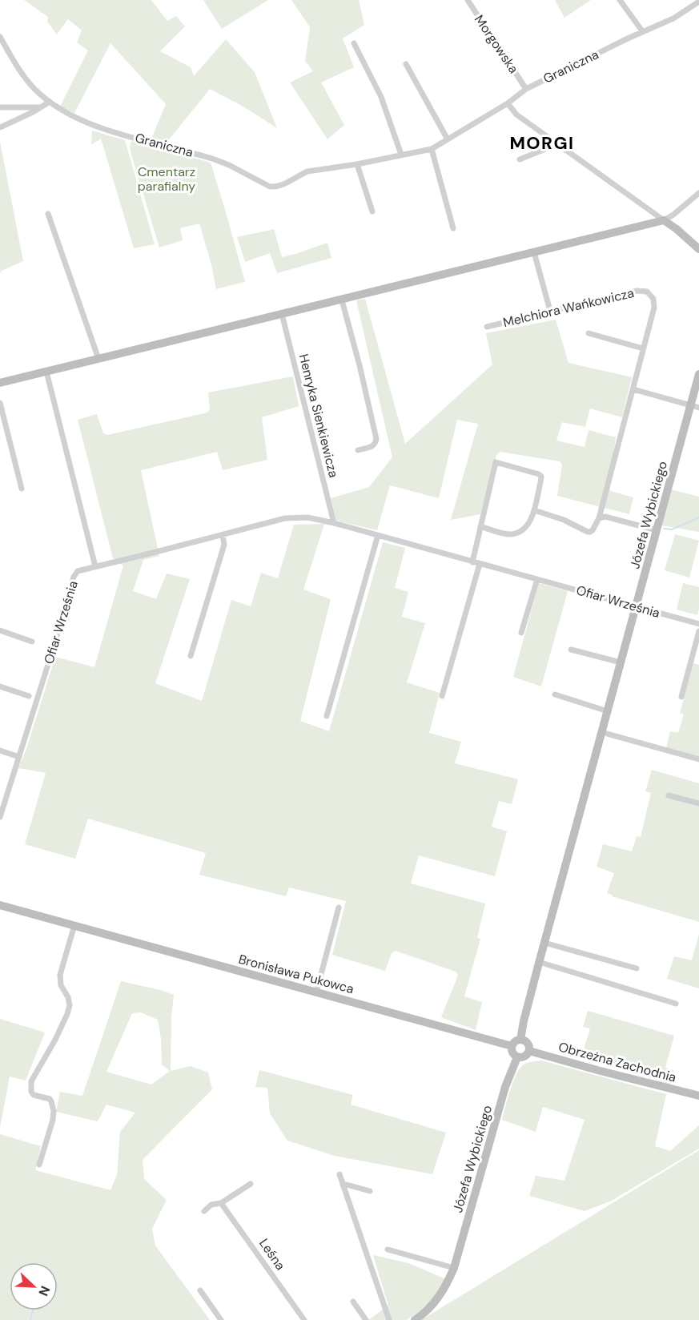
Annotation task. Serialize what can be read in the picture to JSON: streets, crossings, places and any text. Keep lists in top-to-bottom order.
{
  "streets": {
    "street": [
      "Morgowska",
      "Graniczna",
      "Melchiora Wańkowicza",
      "Henryka Sienkiewicza",
      "Józefa Wybickiego",
      "Ofiar Września",
      "Bronisława Pukowca",
      "Obrzeżna Zachodnia",
      "Leśna"
    ]
  },
  "crossings": [
    ["Morgowska", "Graniczna"],
    ["Henryka Sienkiewicza", "Ofiar Września"],
    ["Józefa Wybickiego", "Ofiar Września"],
    ["Józefa Wybickiego", "Bronisława Pukowca"],
    ["Józefa Wybickiego", "Obrzeżna Zachodnia"],
    ["Bronisława Pukowca", "Obrzeżna Zachodnia"]
  ],
  "districts": ["MORGI"],
  "parks": ["Cmentarz parafialny"],
  "north": "bottom right"
}
